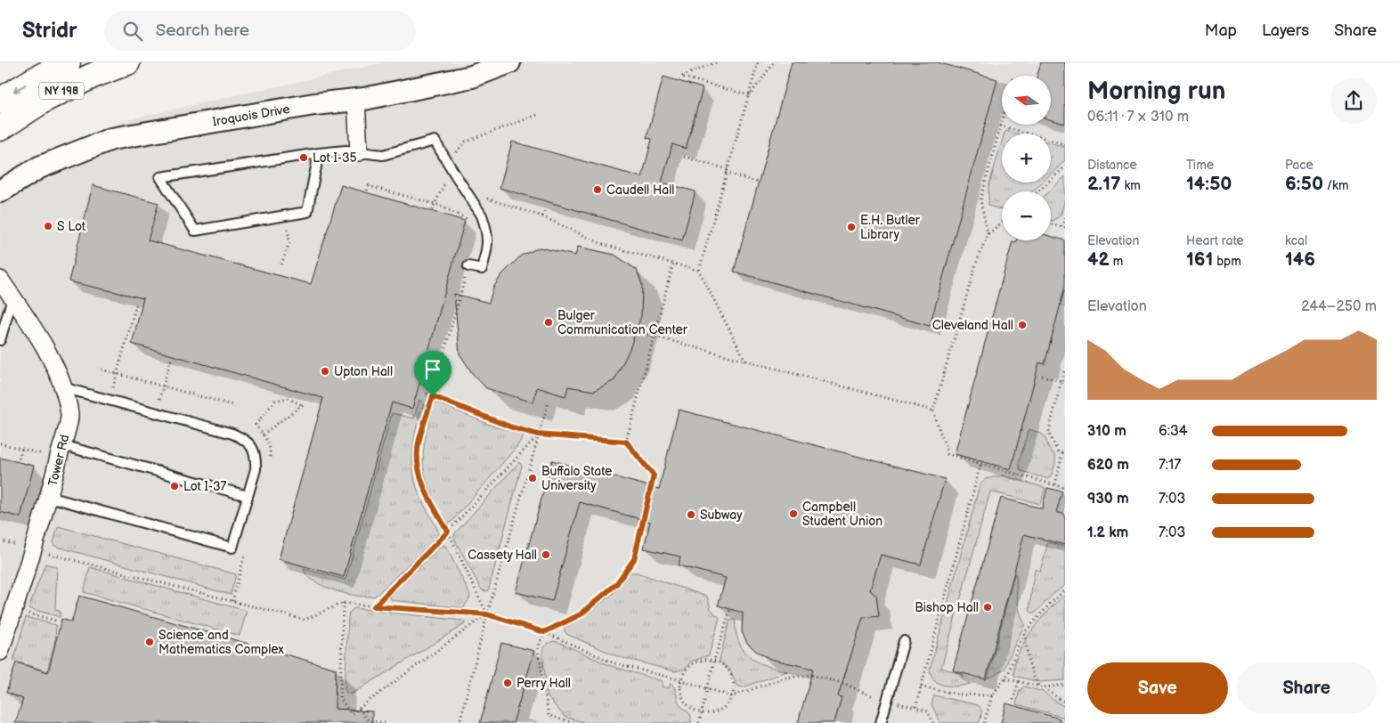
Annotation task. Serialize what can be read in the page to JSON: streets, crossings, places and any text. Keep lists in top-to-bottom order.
{
  "streets": {
    "highway": ["NY 198"],
    "street": ["Iroquois Drive", "Tower Rd"]
  },
  "places": [
    "Lot I-35",
    "Caudell Hall",
    "S Lot",
    "E.H. Butler Library",
    "Bulger Communication Center",
    "Cleveland Hall",
    "Upton Hall",
    "Buffalo State University",
    "Lot I-37",
    "Campbell Student Union",
    "Subway",
    "Cassety Hall",
    "Bishop Hall",
    "Science and Mathematics Complex",
    "Perry Hall"
  ],
  "north": "left",
  "page": {
    "header": "Stridr",
    "search": "Search here",
    "nav": ["Map", "Layers", "Share"],
    "heading": ["Morning run", "06:11 · 7 × 310 m"],
    "map_buttons": ["+", "−"],
    "stats": [
      ["Distance", "2.17 km"],
      ["Time", "14:50"],
      ["Pace", "6:50 /km"],
      ["Elevation", "42 m"],
      ["Heart rate", "161 bpm"],
      ["kcal", "146"]
    ],
    "chart": ["Elevation", "244–250 m"],
    "list": [
      {
        "name": "310 m",
        "note": "6:34"
      },
      {
        "name": "620 m",
        "note": "7:17"
      },
      {
        "name": "930 m",
        "note": "7:03"
      },
      {
        "name": "1.2 km",
        "note": "7:03"
      }
    ],
    "buttons": ["Save", "Share"]
  }
}
